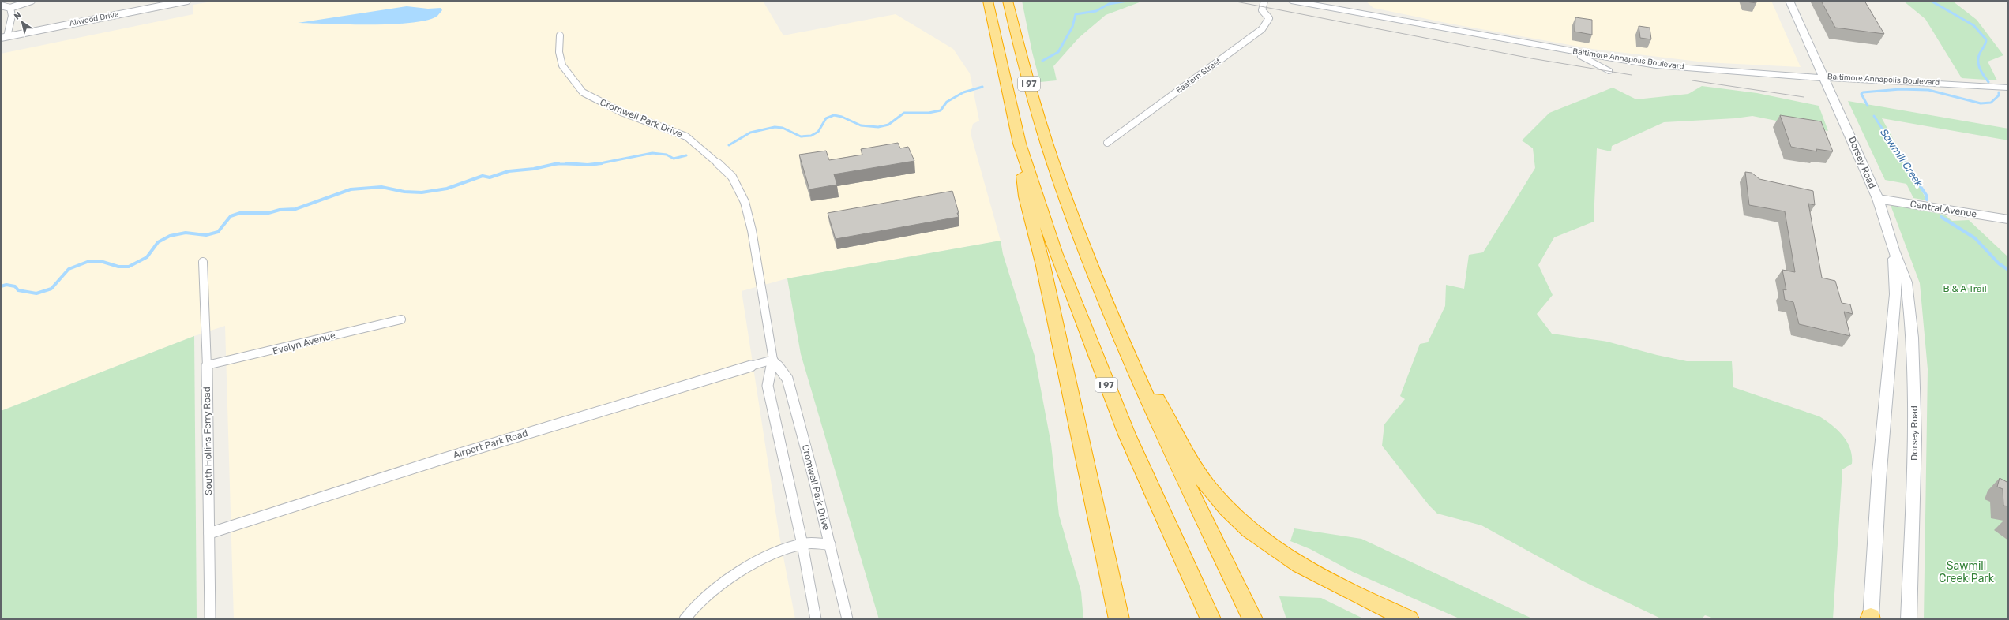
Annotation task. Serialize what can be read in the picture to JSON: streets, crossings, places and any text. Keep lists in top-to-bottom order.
{
  "streets": {
    "highway": ["I 97"],
    "main road": ["Baltimore Annapolis Boulevard", "Dorsey Road"],
    "street": [
      "Allwood Drive",
      "Eastern Street",
      "Cromwell Park Drive",
      "Central Avenue",
      "Evelyn Avenue",
      "South Hollins Ferry Road",
      "Airport Park Road"
    ]
  },
  "crossings": [
    ["Baltimore Annapolis Boulevard", "Dorsey Road"],
    ["Cromwell Park Drive", "Airport Park Road"],
    ["Dorsey Road", "Central Avenue"],
    ["Evelyn Avenue", "South Hollins Ferry Road"],
    ["South Hollins Ferry Road", "Airport Park Road"]
  ],
  "water": ["Sawmill Creek"],
  "parks": ["B & A Trail", "Sawmill Creek Park"],
  "north": "top left"
}
